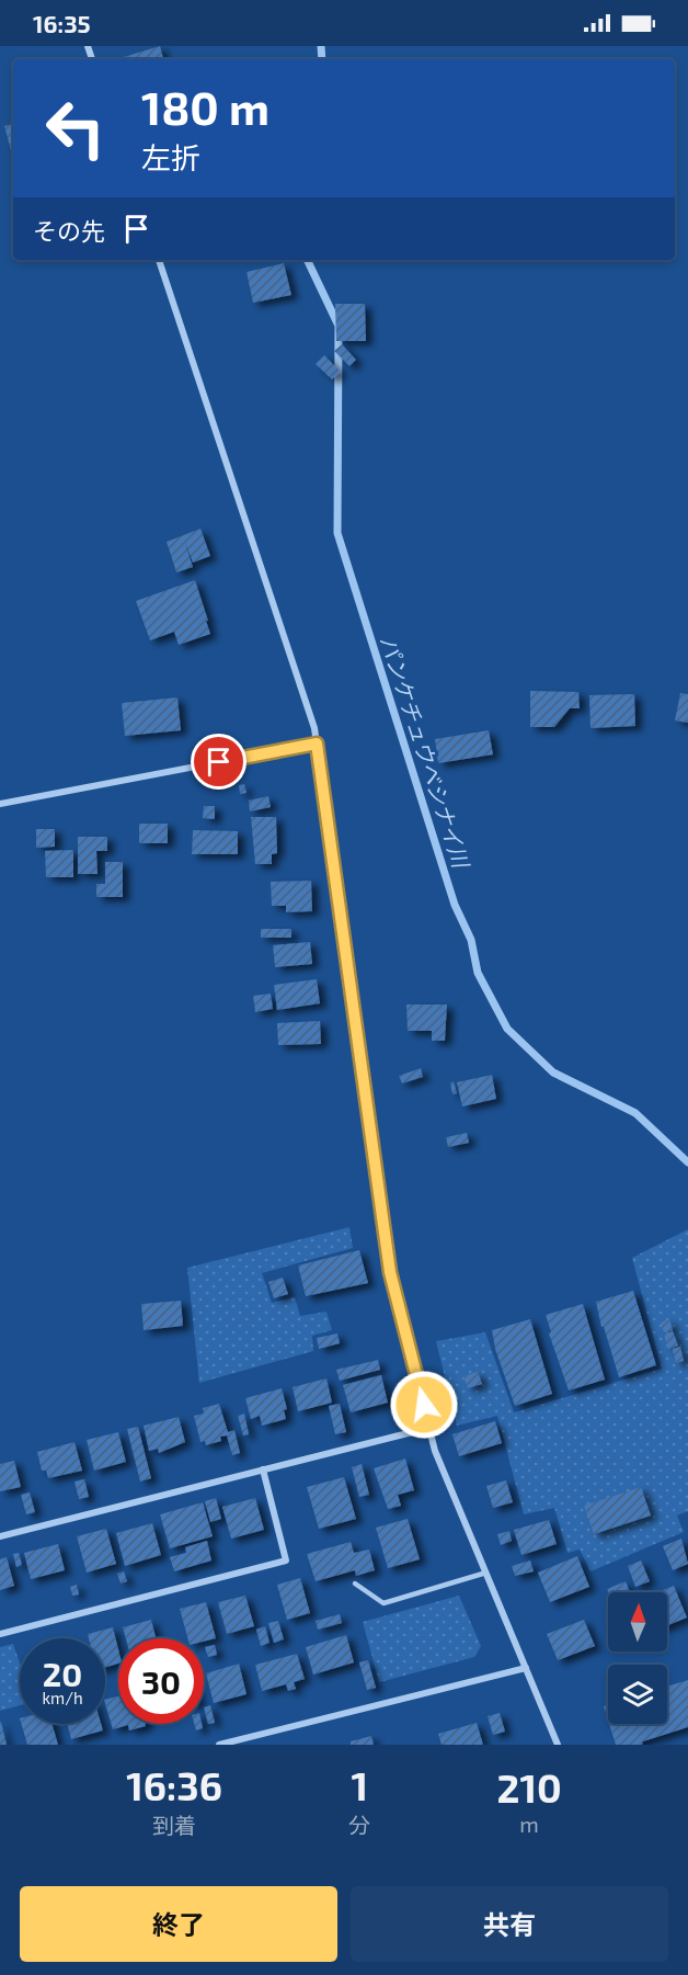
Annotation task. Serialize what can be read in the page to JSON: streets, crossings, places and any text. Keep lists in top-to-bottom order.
{
  "water": ["パンケチュウベシナイ川"],
  "north": "top",
  "page": {
    "status": "16:35",
    "turn": ["180 m", "左折"],
    "then": "その先",
    "speed": "20 km/h",
    "limit": "30",
    "eta": [
      "16:36",
      "到着",
      "1",
      "分",
      "210",
      "m"
    ],
    "buttons": ["終了", "共有"]
  }
}
